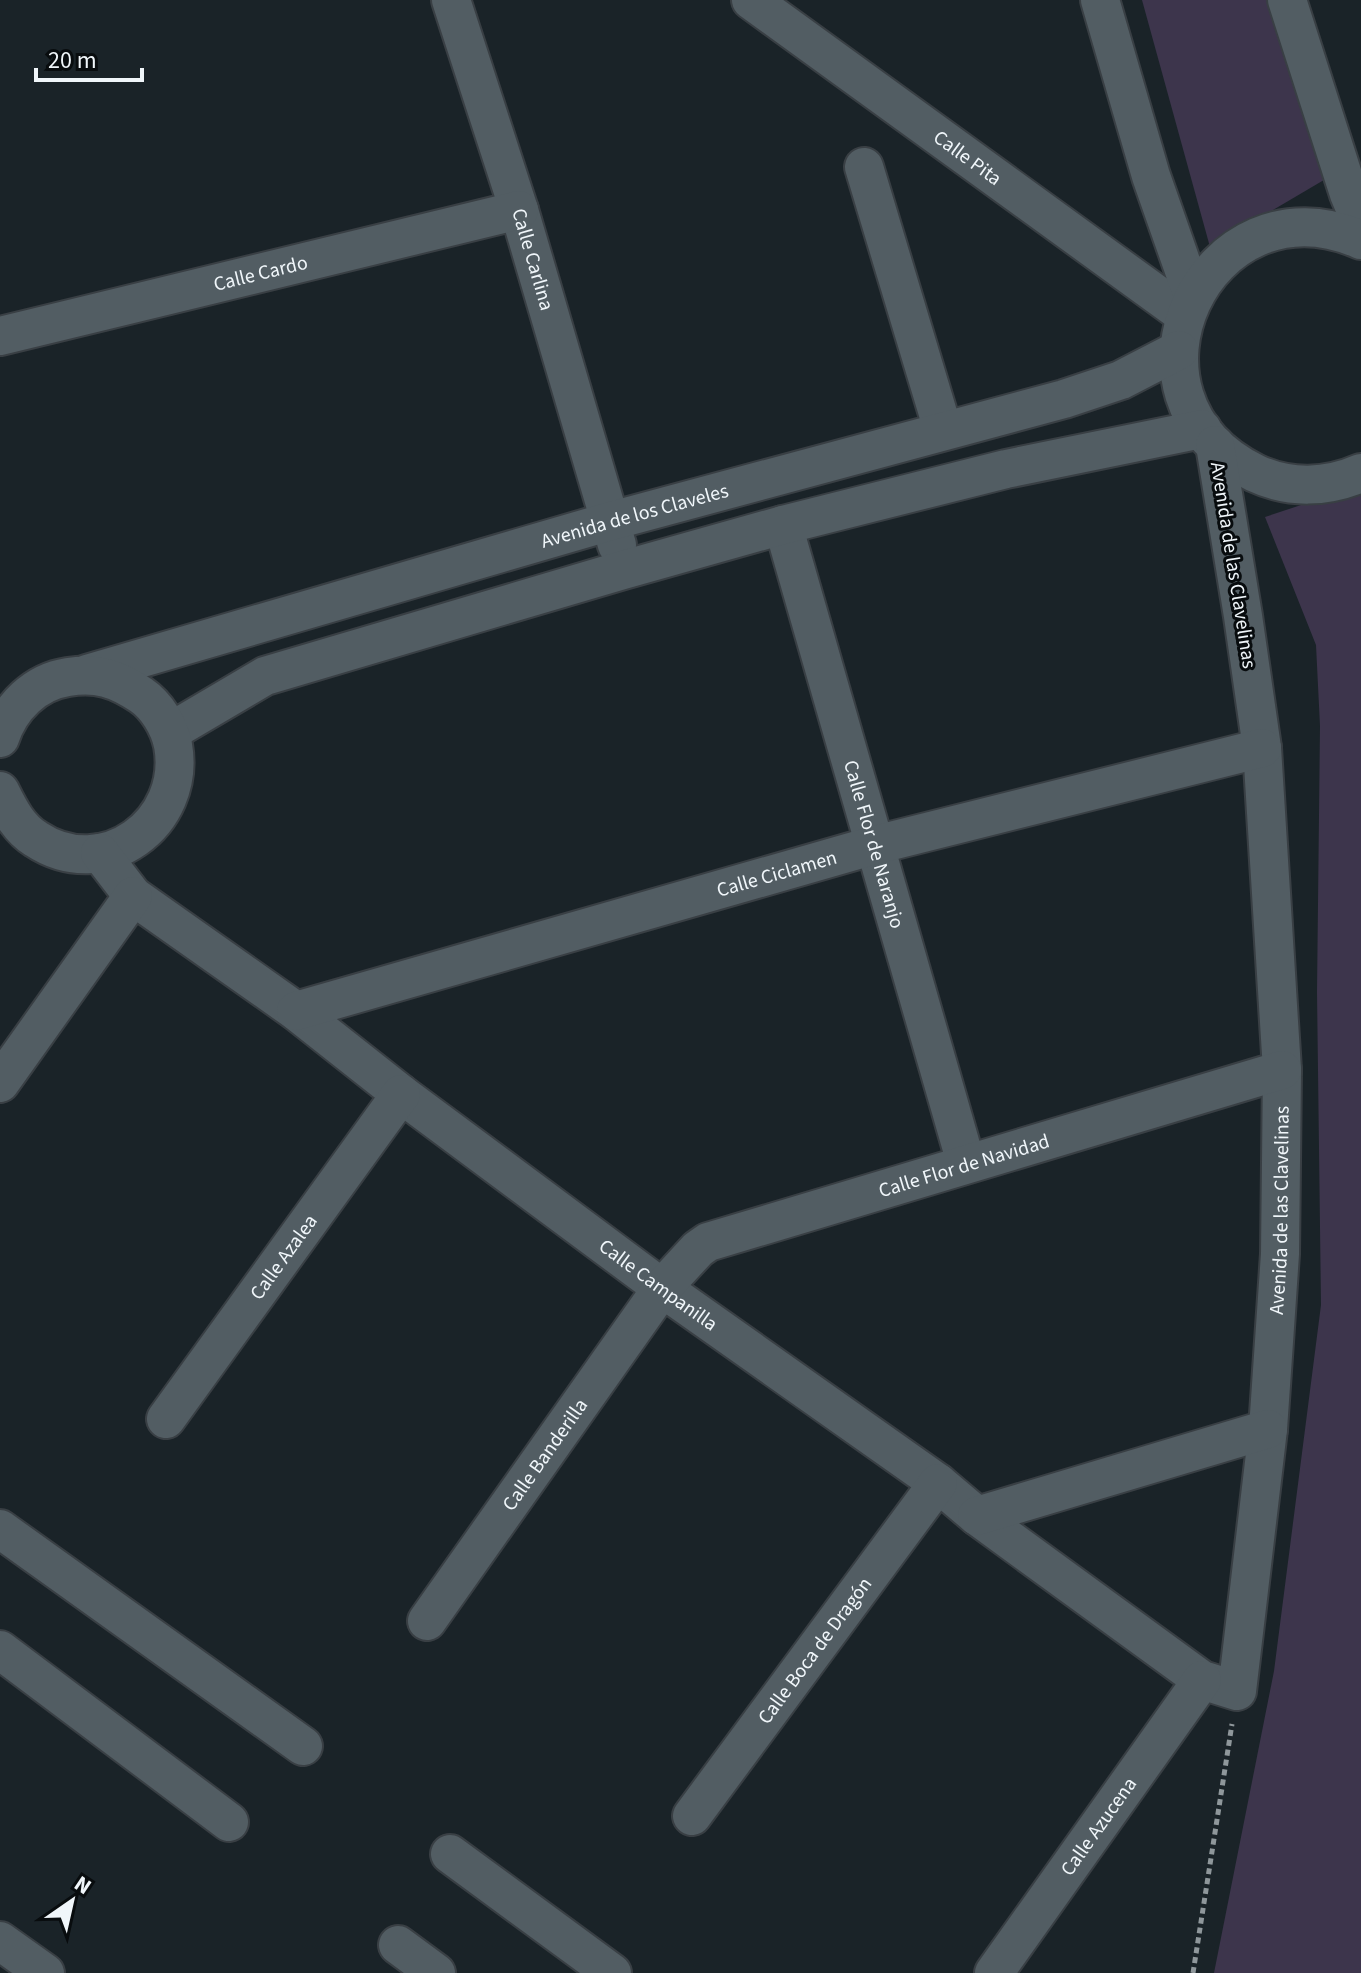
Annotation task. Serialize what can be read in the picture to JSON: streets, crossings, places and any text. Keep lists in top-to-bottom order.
{
  "streets": {
    "street": [
      "Calle Pita",
      "Calle Carlina",
      "Calle Cardo",
      "Avenida de los Claveles",
      "Avenida de las Clavelinas",
      "Calle Flor de Naranjo",
      "Calle Ciclamen",
      "Calle Flor de Navidad",
      "Calle Azalea",
      "Calle Campanilla",
      "Calle Banderilla",
      "Calle Boca de Dragón",
      "Calle Azucena"
    ]
  },
  "crossings": [
    ["Calle Pita", "Avenida de los Claveles"],
    ["Calle Carlina", "Calle Cardo"],
    ["Calle Carlina", "Avenida de los Claveles"],
    ["Avenida de las Clavelinas", "Calle Ciclamen"],
    ["Avenida de las Clavelinas", "Calle Flor de Navidad"],
    ["Avenida de las Clavelinas", "Calle Campanilla"],
    ["Avenida de las Clavelinas", "Calle Azucena"],
    ["Calle Flor de Naranjo", "Calle Ciclamen"],
    ["Calle Flor de Naranjo", "Calle Flor de Navidad"],
    ["Calle Ciclamen", "Calle Campanilla"],
    ["Calle Flor de Navidad", "Calle Campanilla"],
    ["Calle Flor de Navidad", "Calle Banderilla"],
    ["Calle Azalea", "Calle Campanilla"],
    ["Calle Campanilla", "Calle Banderilla"],
    ["Calle Campanilla", "Calle Boca de Dragón"],
    ["Calle Campanilla", "Calle Azucena"]
  ],
  "scale_bar": "20 m",
  "north": "top right"
}
